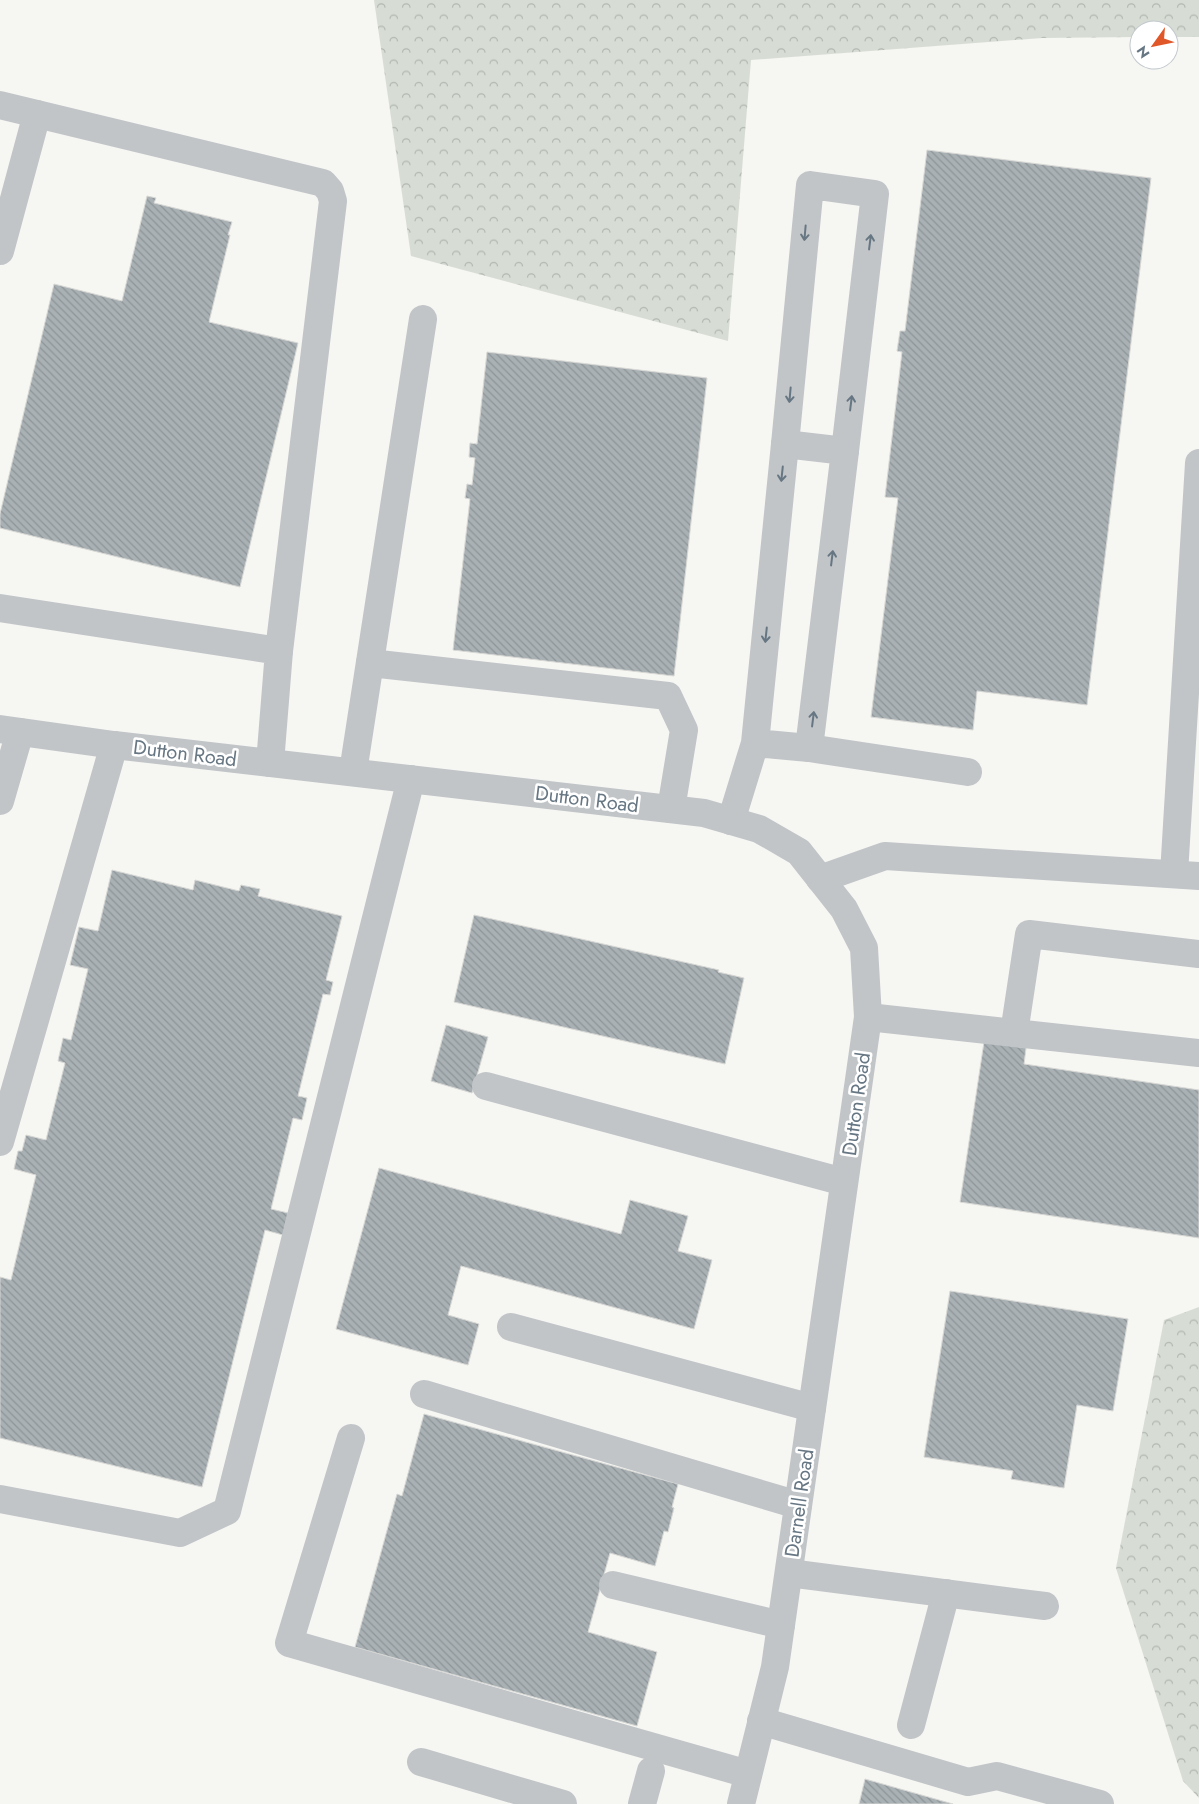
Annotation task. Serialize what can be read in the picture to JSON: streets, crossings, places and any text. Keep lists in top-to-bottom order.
{
  "streets": {
    "street": ["Dutton Road", "Darnell Road"]
  },
  "crossings": [
    ["Dutton Road", "Darnell Road"]
  ],
  "north": "bottom left"
}
